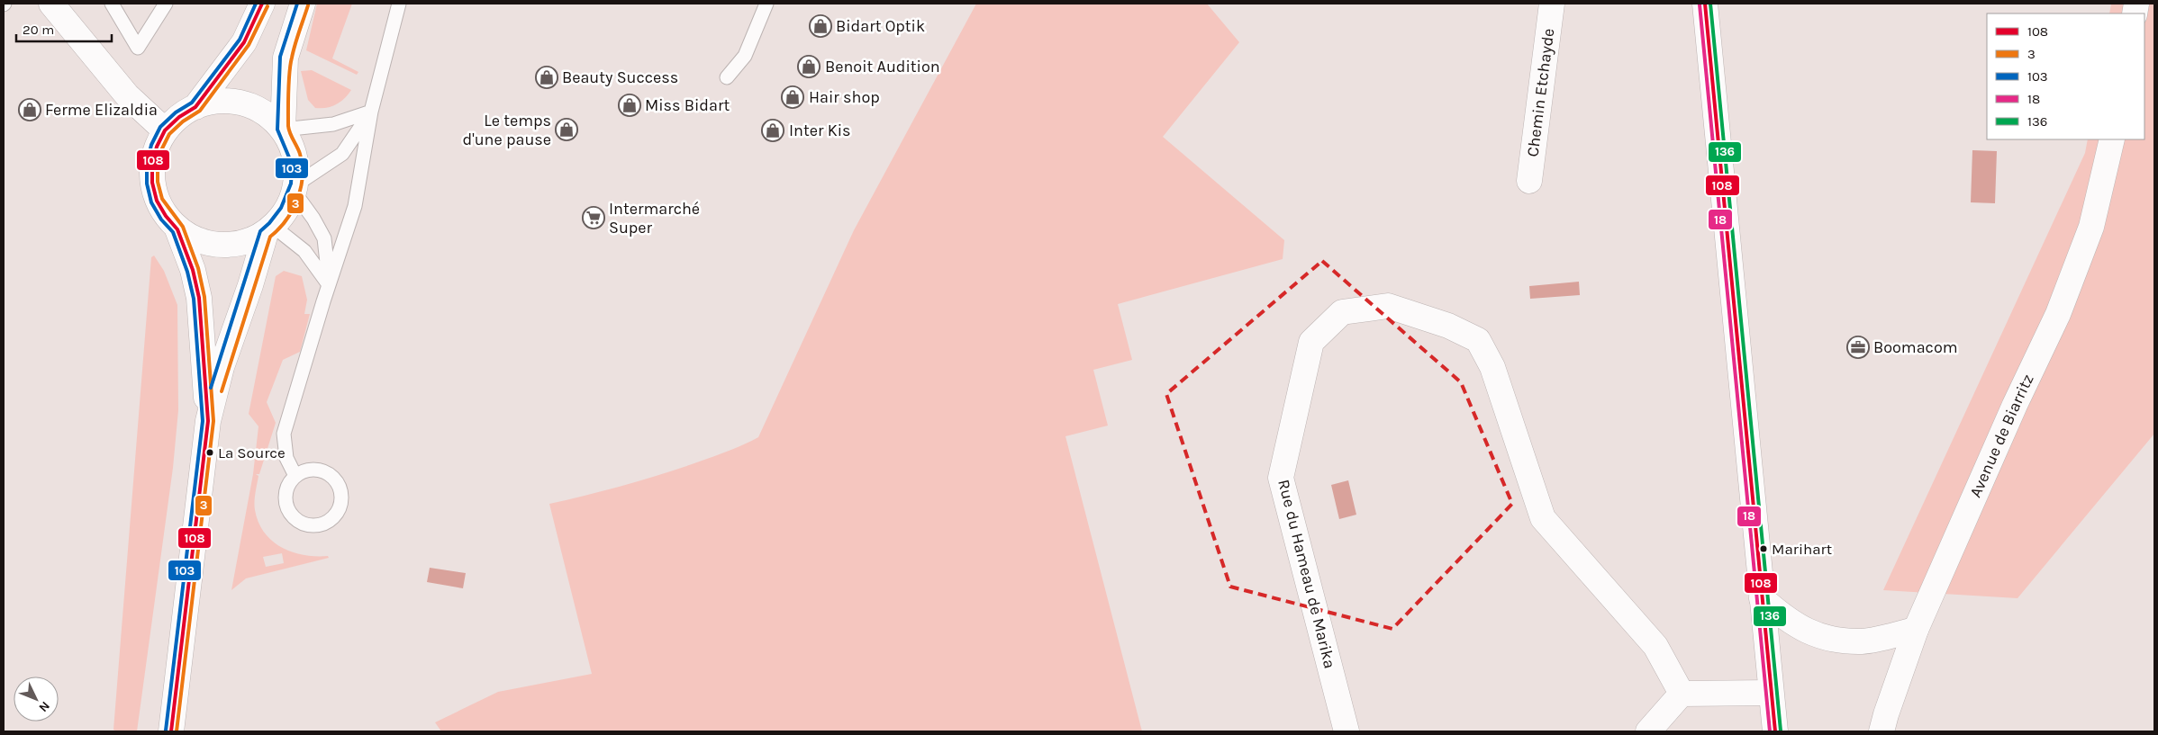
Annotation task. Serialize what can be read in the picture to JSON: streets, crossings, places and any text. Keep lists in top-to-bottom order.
{
  "streets": {
    "main road": ["Chemin Etchayde", "Avenue de Biarritz", "Rue du Hameau de Marika"]
  },
  "places": {
    "shop": [
      "Bidart Optik",
      "Benoit Audition",
      "Beauty Success",
      "Hair shop",
      "Miss Bidart",
      "Ferme Elizaldia",
      "Le temps d'une pause",
      "Inter Kis"
    ],
    "supermarket": ["Intermarché Super"],
    "office": ["Boomacom"],
    "other": ["La Source", "Marihart"]
  },
  "lines": [
    "transit line 108",
    "transit line 103",
    "transit line 136",
    "transit line 18",
    "transit line 3"
  ],
  "legend": [
    "108",
    "3",
    "103",
    "18",
    "136"
  ],
  "scale_bar": "20 m",
  "north": "bottom right"
}
